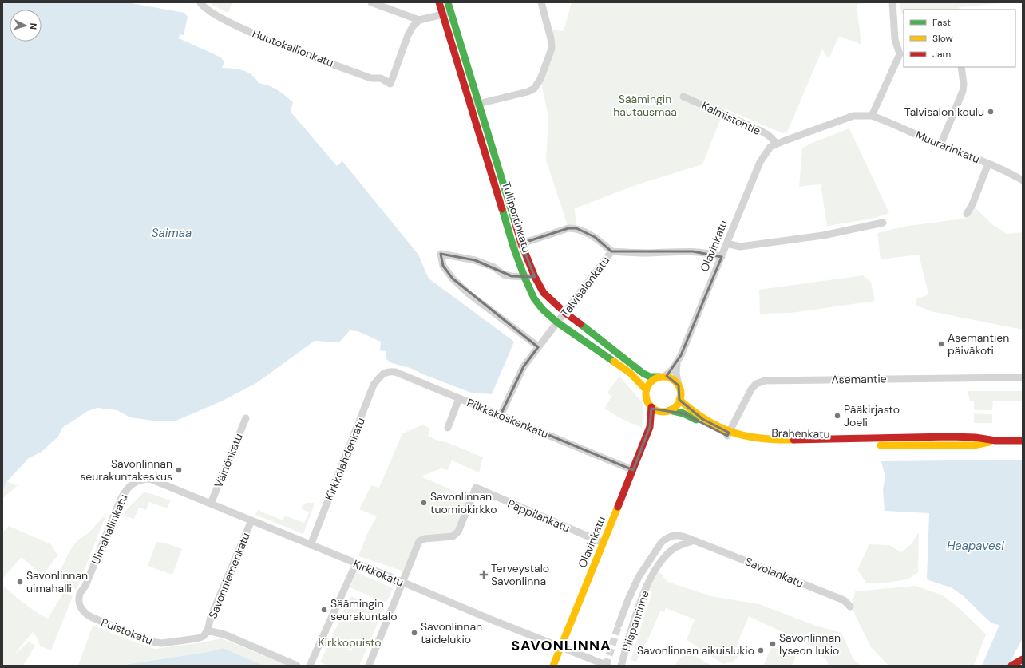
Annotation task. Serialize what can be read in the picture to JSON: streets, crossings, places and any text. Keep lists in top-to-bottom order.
{
  "streets": {
    "main road": ["Tulliportinkatu", "Olavinkatu", "Brahenkatu"],
    "street": [
      "Huutokallionkatu",
      "Kalmistontie",
      "Muurarinkatu",
      "Talvisalonkatu",
      "Asemantie",
      "Pilkkakoskenkatu",
      "Kirkkolahdenkatu",
      "Väinönkatu",
      "Pappilankatu",
      "Uimahallinkatu",
      "Savolankatu",
      "Kirkkokatu",
      "Savonniemenkatu",
      "Piispanrinne",
      "Puistokatu"
    ]
  },
  "crossings": [
    ["Kalmistontie", "Olavinkatu"],
    ["Tulliportinkatu", "Olavinkatu"],
    ["Tulliportinkatu", "Talvisalonkatu"],
    ["Tulliportinkatu", "Brahenkatu"],
    ["Olavinkatu", "Talvisalonkatu"],
    ["Olavinkatu", "Pilkkakoskenkatu"],
    ["Olavinkatu", "Brahenkatu"],
    ["Olavinkatu", "Pappilankatu"],
    ["Olavinkatu", "Kirkkokatu"],
    ["Talvisalonkatu", "Pilkkakoskenkatu"],
    ["Asemantie", "Brahenkatu"],
    ["Pilkkakoskenkatu", "Kirkkolahdenkatu"],
    ["Kirkkolahdenkatu", "Kirkkokatu"],
    ["Väinönkatu", "Kirkkokatu"],
    ["Pappilankatu", "Kirkkokatu"],
    ["Uimahallinkatu", "Kirkkokatu"],
    ["Uimahallinkatu", "Puistokatu"],
    ["Savolankatu", "Piispanrinne"],
    ["Kirkkokatu", "Savonniemenkatu"],
    ["Savonniemenkatu", "Puistokatu"]
  ],
  "districts": ["SAVONLINNA"],
  "water": ["Saimaa", "Haapavesi"],
  "parks": ["Säämingin hautausmaa", "Kirkkopuisto"],
  "places": {
    "other": [
      "Talvisalon koulu",
      "Asemantien päiväkoti",
      "Pääkirjasto Joeli",
      "Savonlinnan seurakuntakeskus",
      "Savonlinnan tuomiokirkko",
      "Savonlinnan uimahalli",
      "Säämingin seurakuntalo",
      "Savonlinnan taidelukio",
      "Savonlinnan lyseon lukio",
      "Savonlinnan aikuislukio"
    ],
    "health": ["Terveystalo Savonlinna"]
  },
  "legend": ["Fast", "Slow", "Jam"],
  "north": "right"
}
